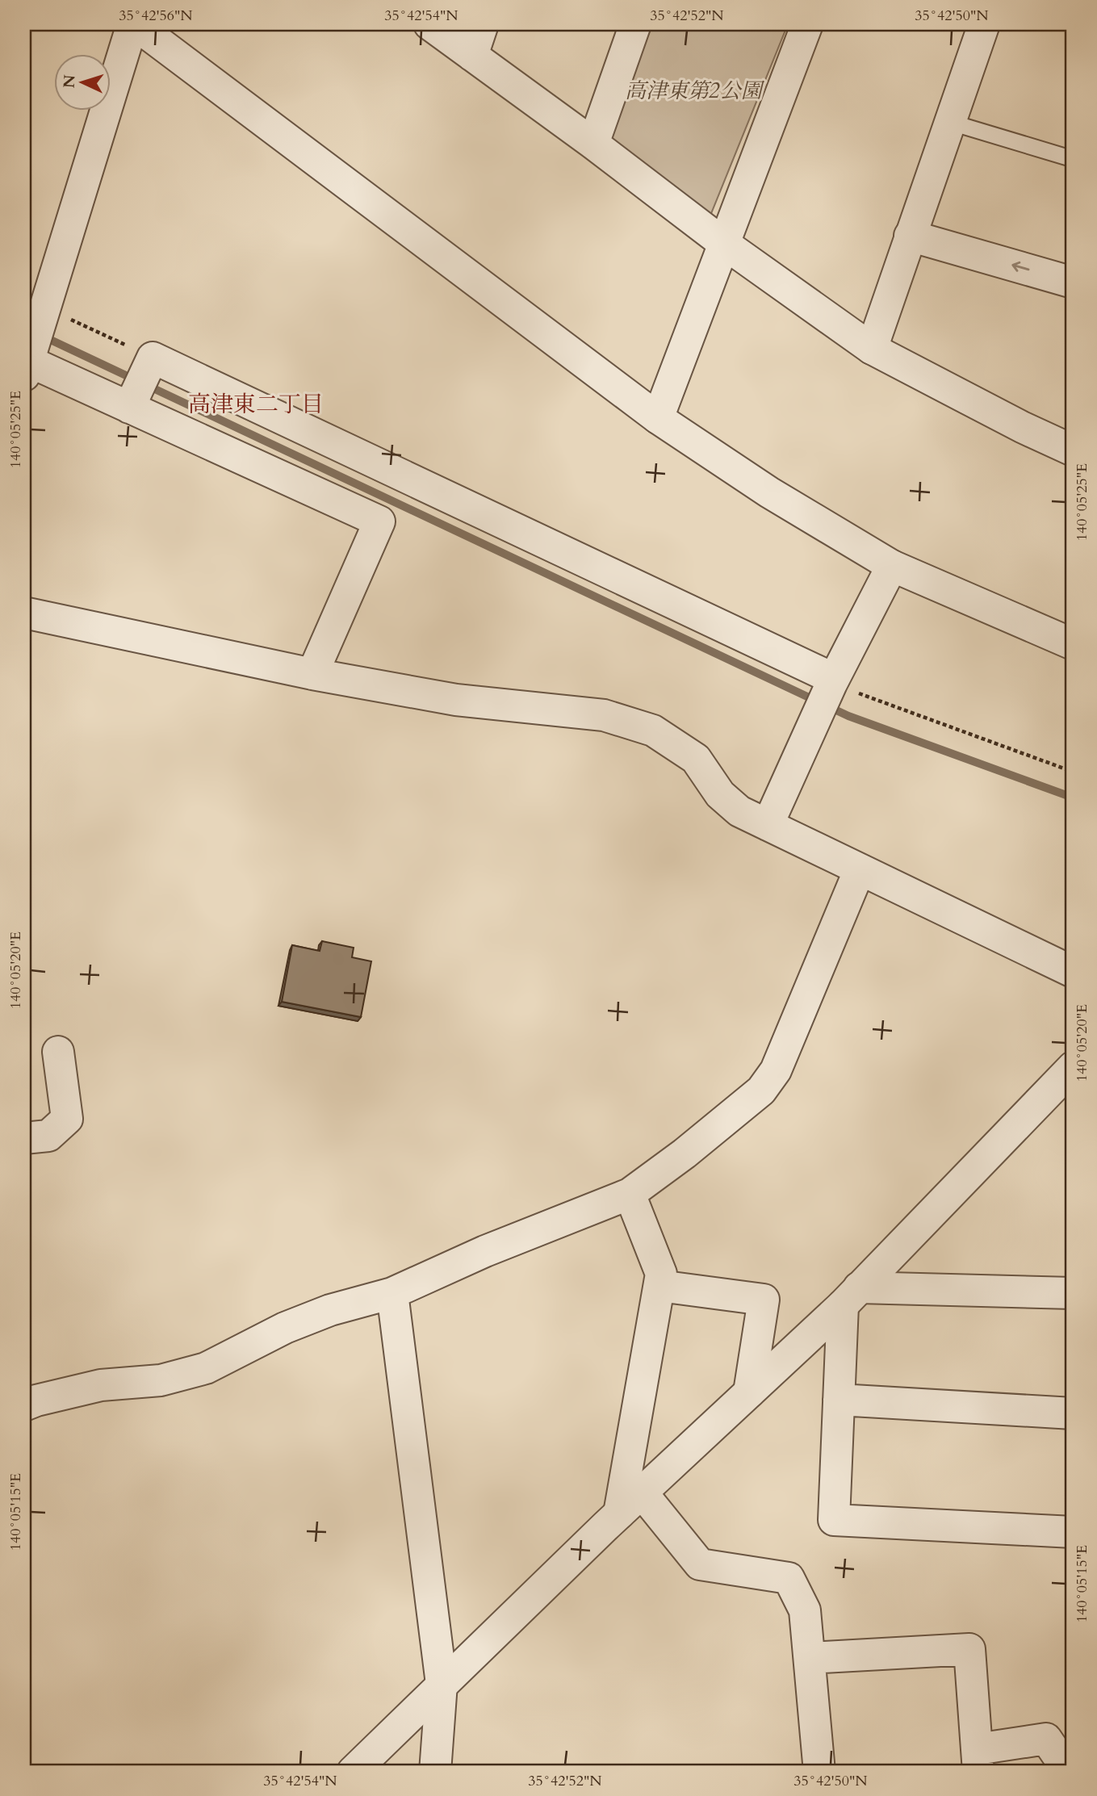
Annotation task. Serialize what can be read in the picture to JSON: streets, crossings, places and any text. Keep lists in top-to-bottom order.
{
  "districts": ["高津東二丁目"],
  "parks": ["高津東第2公園"],
  "north": "left",
  "coordinates": [
    "35°42'56\"N",
    "35°42'54\"N",
    "35°42'52\"N",
    "35°42'50\"N",
    "140°05'25\"E",
    "140°05'20\"E",
    "140°05'15\"E"
  ]
}
